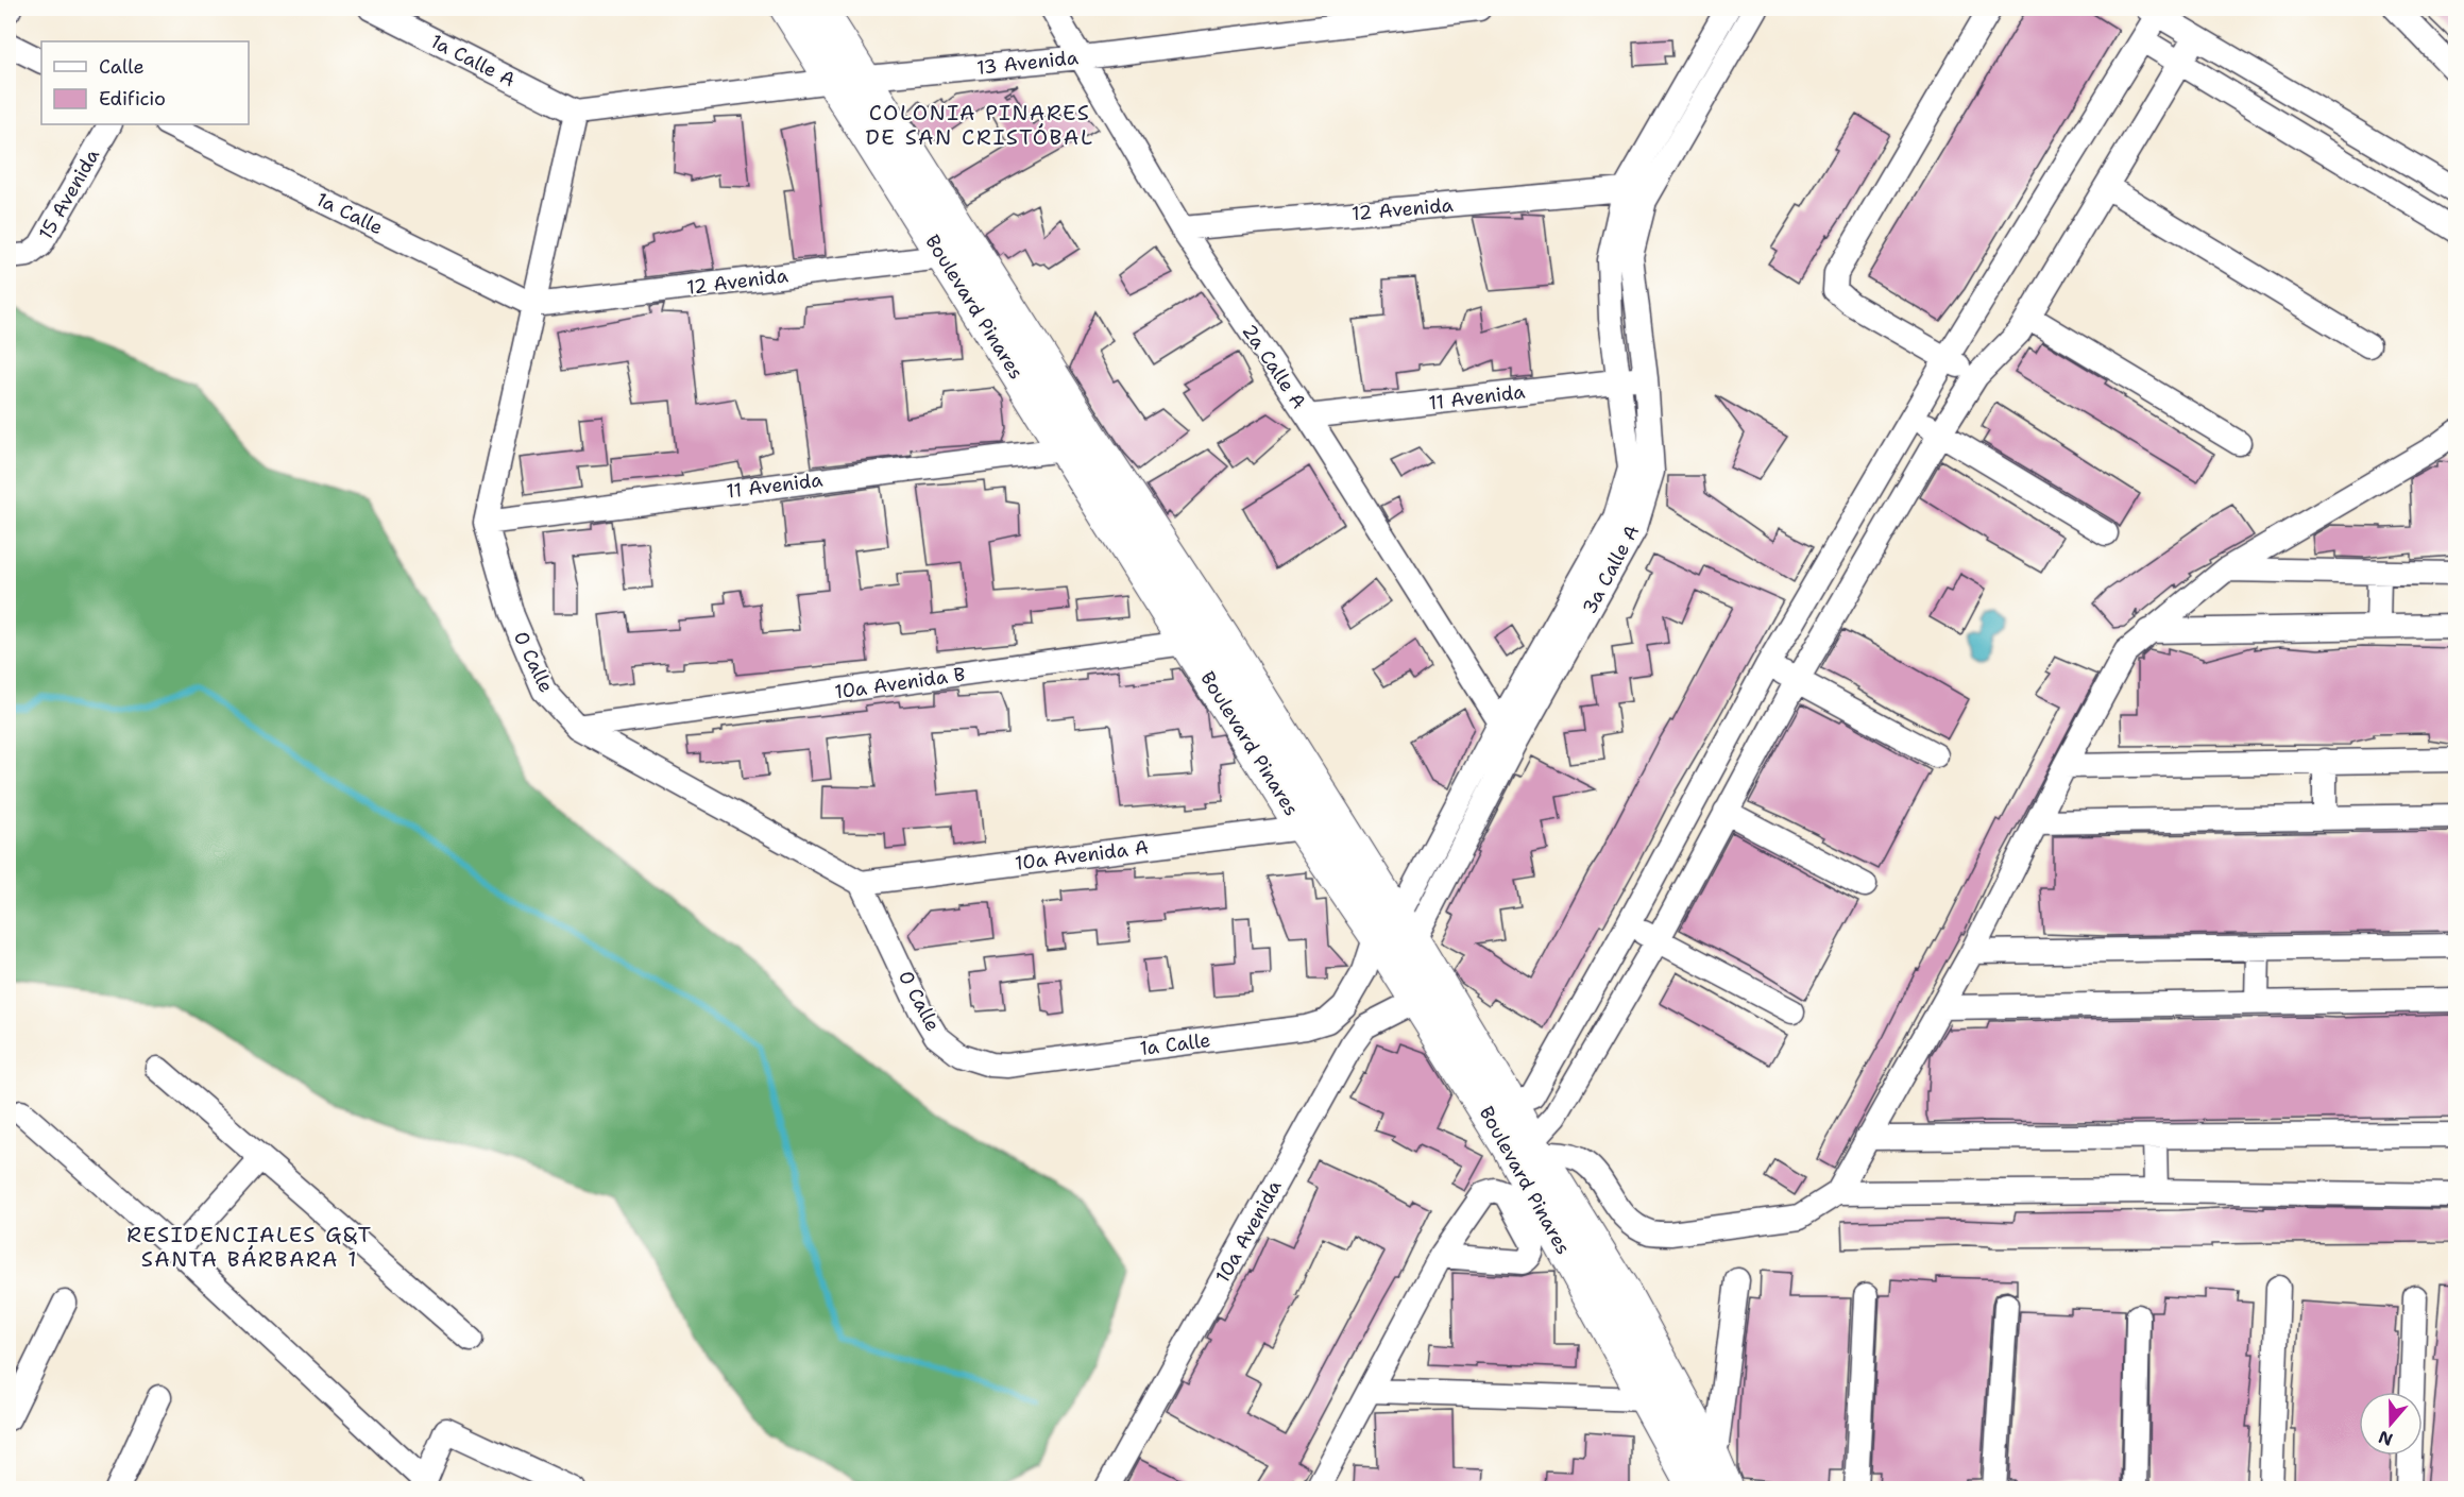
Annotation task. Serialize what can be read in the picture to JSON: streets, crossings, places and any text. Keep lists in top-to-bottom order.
{
  "streets": {
    "street": [
      "1a Calle A",
      "13 Avenida",
      "15 Avenida",
      "12 Avenida",
      "1a Calle",
      "Boulevard Pinares",
      "2a Calle A",
      "11 Avenida",
      "3a Calle A",
      "0 Calle",
      "10a Avenida B",
      "10a Avenida A",
      "10a Avenida"
    ]
  },
  "crossings": [
    ["1a Calle A", "13 Avenida"],
    ["1a Calle A", "0 Calle"],
    ["13 Avenida", "Boulevard Pinares"],
    ["13 Avenida", "2a Calle A"],
    ["13 Avenida", "0 Calle"],
    ["12 Avenida", "1a Calle"],
    ["12 Avenida", "Boulevard Pinares"],
    ["12 Avenida", "2a Calle A"],
    ["12 Avenida", "3a Calle A"],
    ["12 Avenida", "0 Calle"],
    ["1a Calle", "Boulevard Pinares"],
    ["1a Calle", "3a Calle A"],
    ["1a Calle", "0 Calle"],
    ["Boulevard Pinares", "11 Avenida"],
    ["Boulevard Pinares", "3a Calle A"],
    ["Boulevard Pinares", "10a Avenida B"],
    ["Boulevard Pinares", "10a Avenida A"],
    ["Boulevard Pinares", "10a Avenida"],
    ["2a Calle A", "11 Avenida"],
    ["2a Calle A", "3a Calle A"],
    ["11 Avenida", "3a Calle A"],
    ["11 Avenida", "0 Calle"],
    ["0 Calle", "10a Avenida B"],
    ["0 Calle", "10a Avenida A"]
  ],
  "districts": ["COLONIA PINARES DE SAN CRISTÓBAL", "RESIDENCIALES G&T SANTA BÁRBARA 1"],
  "legend": ["Calle", "Edificio"],
  "north": "bottom"
}
